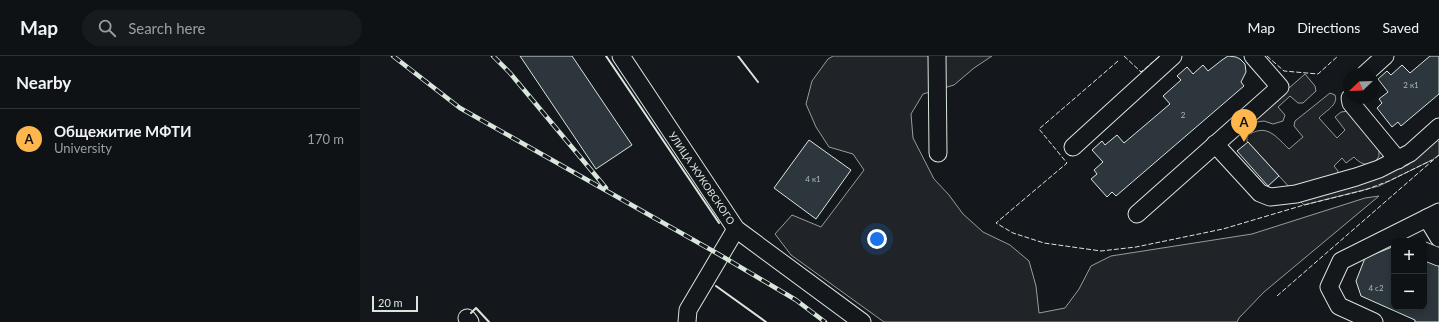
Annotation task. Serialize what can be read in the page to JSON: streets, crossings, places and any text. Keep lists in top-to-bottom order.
{
  "streets": {
    "street": ["УЛИЦА ЖУКОВСКОГО"]
  },
  "house_numbers": [
    "2 к1",
    "2",
    "4 к1",
    "4 с2"
  ],
  "scale_bar": "20 m",
  "north": "bottom left",
  "page": {
    "header": "Map",
    "search": "Search here",
    "nav": ["Map", "Directions", "Saved"],
    "heading": "Nearby",
    "list": [
      {
        "mark": "A",
        "name": "Общежитие МФТИ",
        "note": "University",
        "value": "170 m"
      }
    ],
    "pins": "A",
    "map_buttons": ["+", "−"],
    "scale": "20 m"
  }
}
